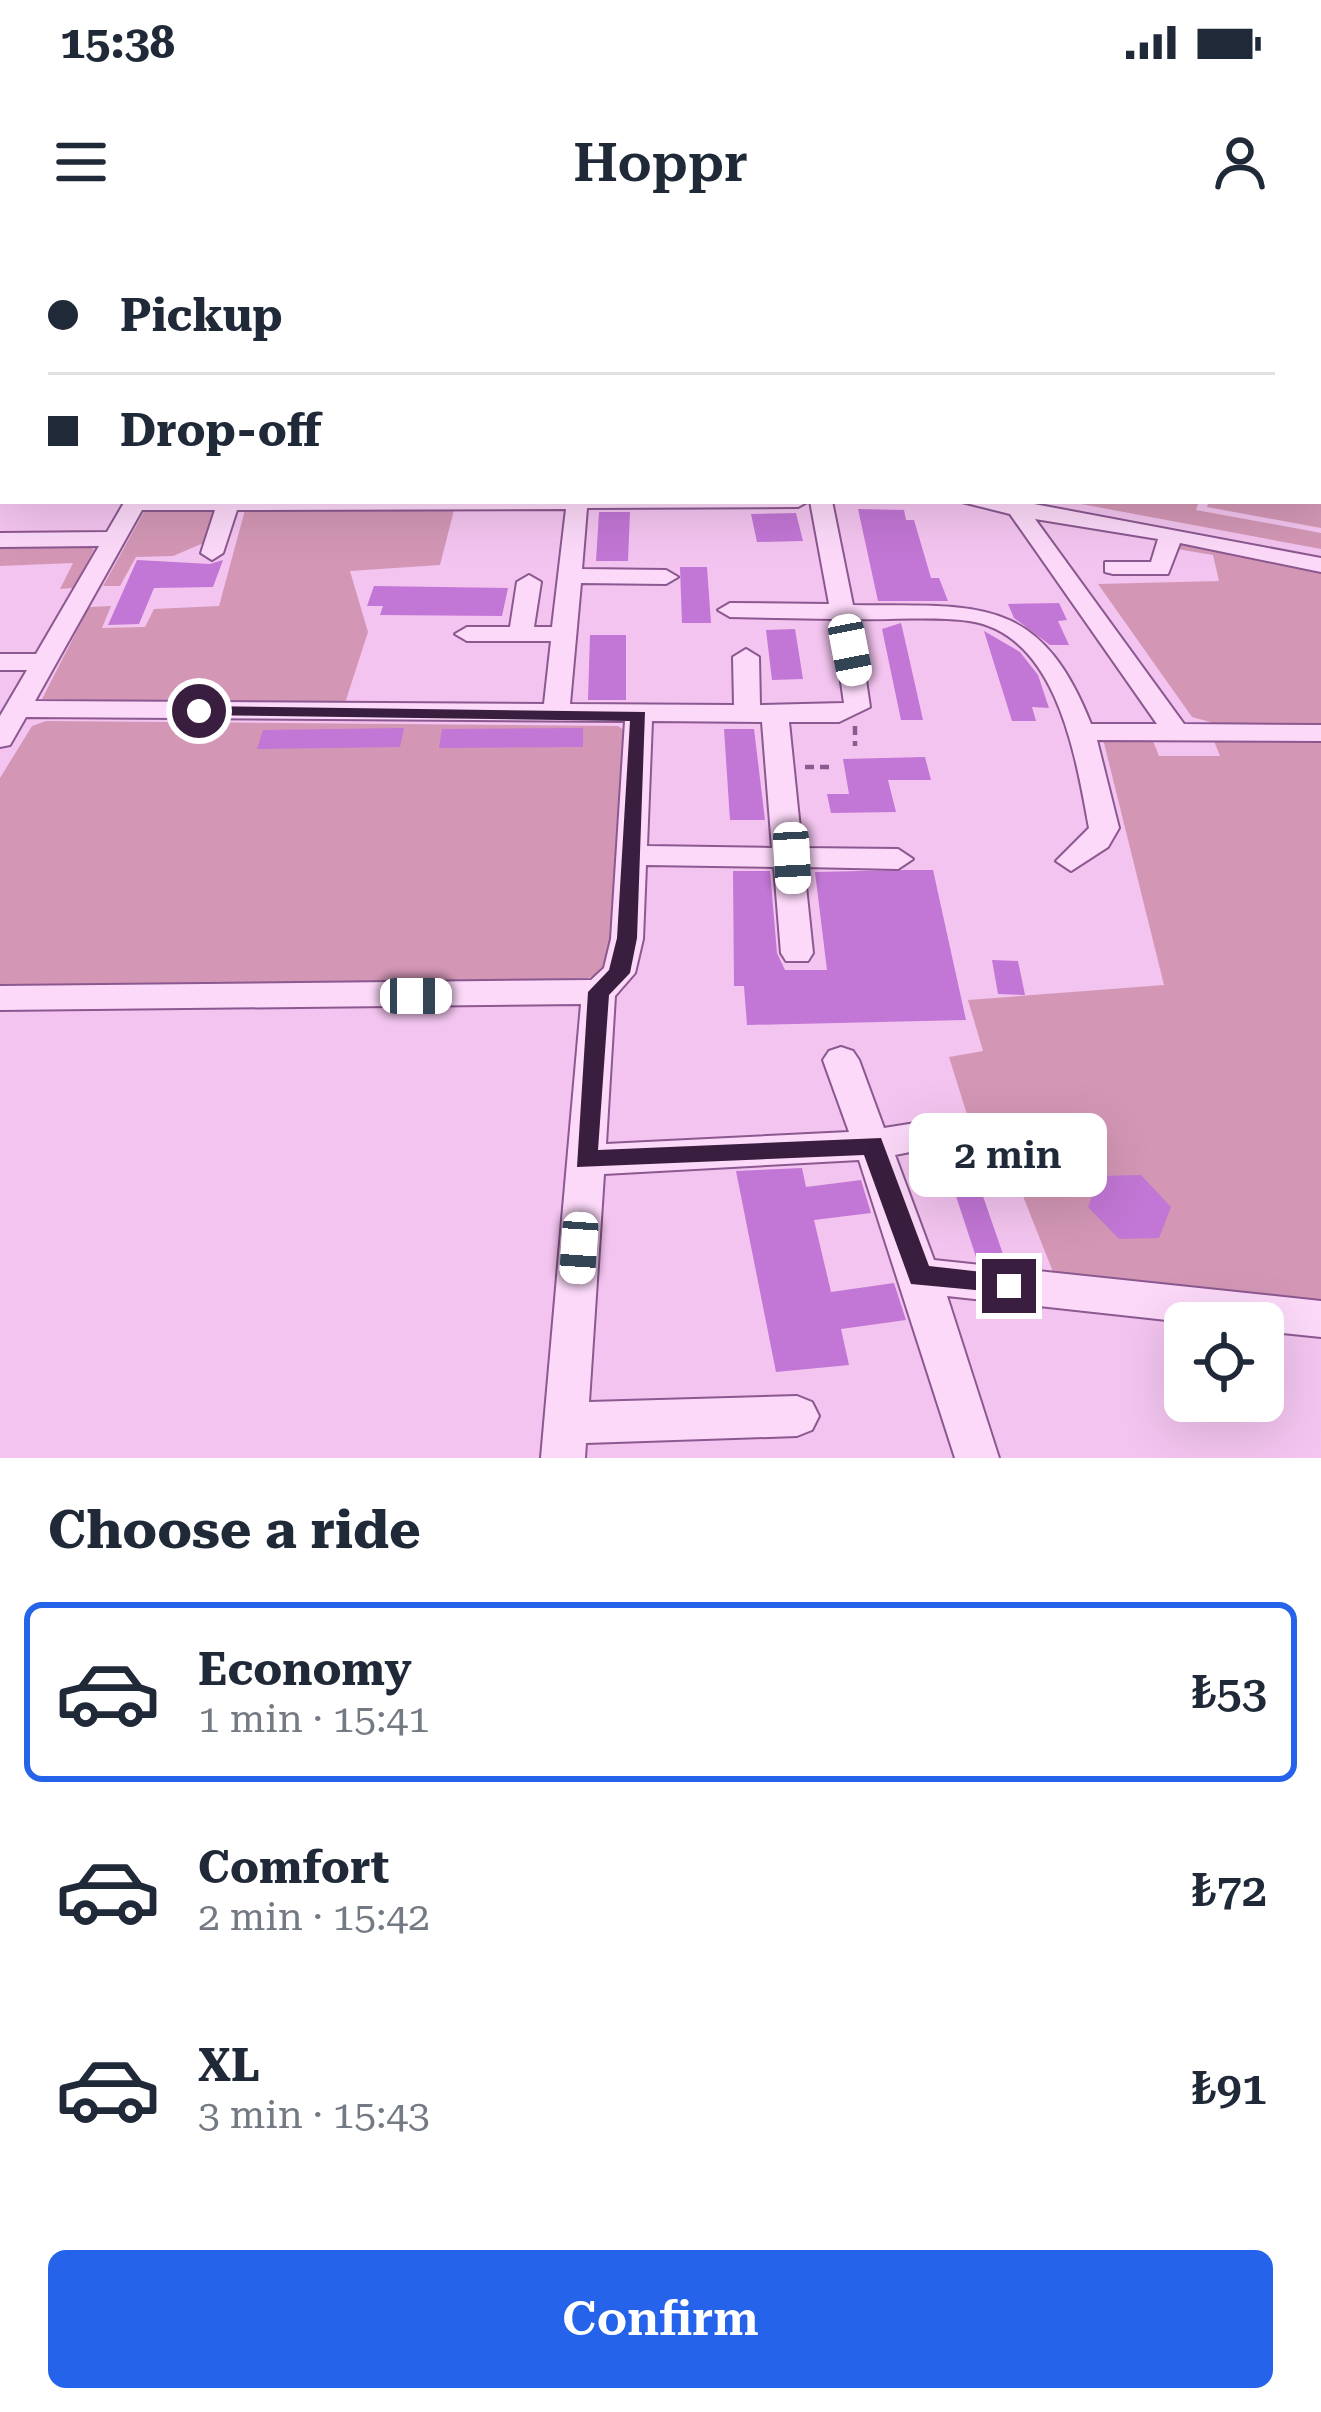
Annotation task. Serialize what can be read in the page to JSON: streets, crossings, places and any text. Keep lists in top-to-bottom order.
{
  "page": {
    "status": "15:38",
    "header": "Hoppr",
    "banner": ["Pickup", "Drop-off"],
    "bubble": "2 min",
    "heading": "Choose a ride",
    "list": [
      {
        "name": "Economy",
        "note": "1 min · 15:41",
        "value": "₺53"
      },
      {
        "name": "Comfort",
        "note": "2 min · 15:42",
        "value": "₺72"
      },
      {
        "name": "XL",
        "note": "3 min · 15:43",
        "value": "₺91"
      }
    ],
    "buttons": "Confirm"
  }
}
